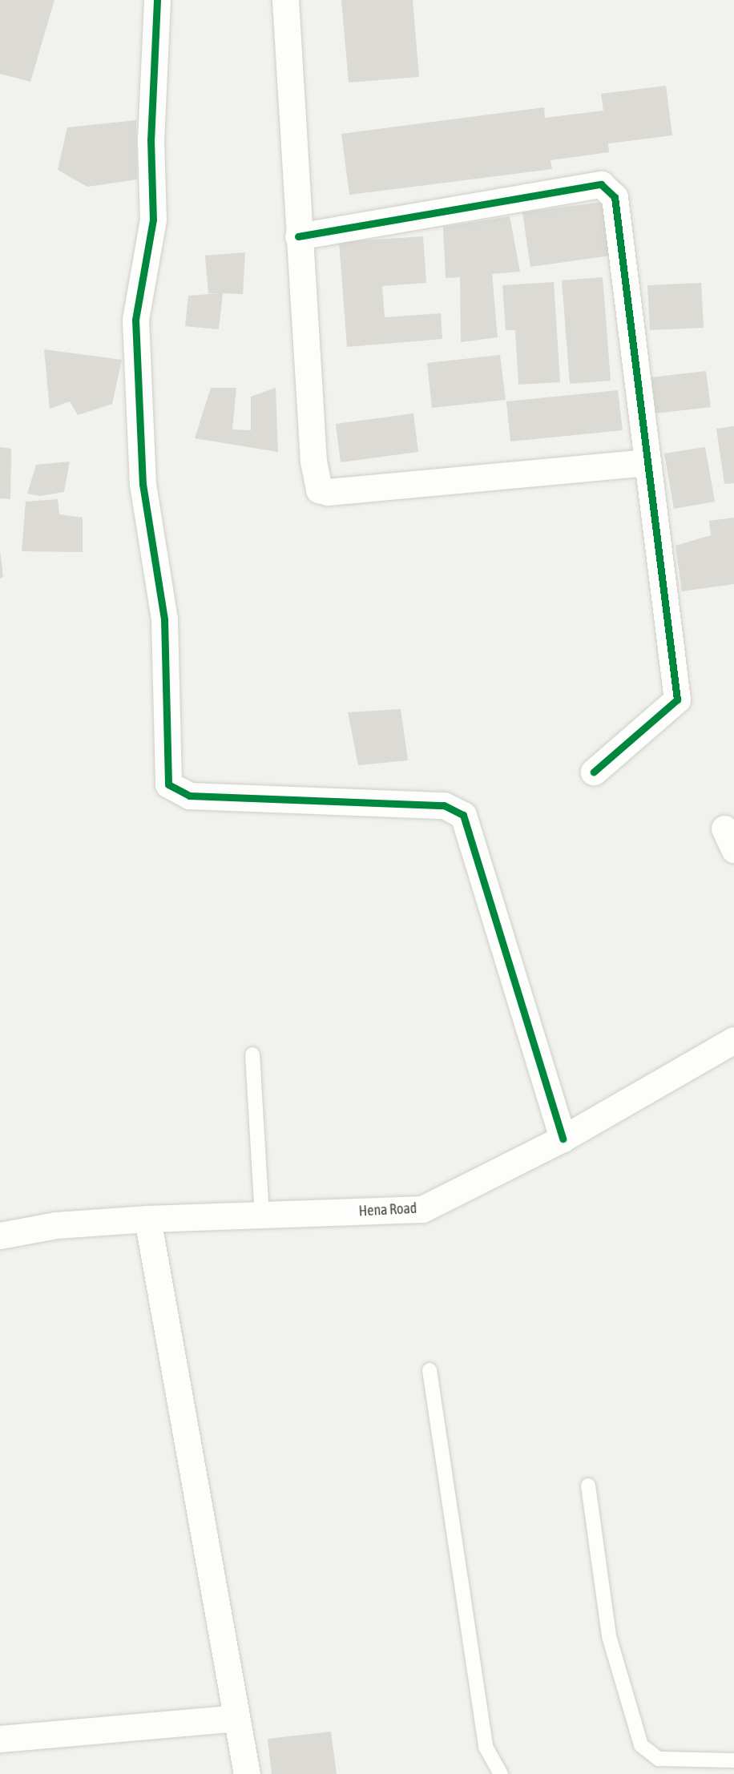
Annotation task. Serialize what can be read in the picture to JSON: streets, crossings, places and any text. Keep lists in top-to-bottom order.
{
  "streets": {
    "street": ["Hena Road"]
  }
}
